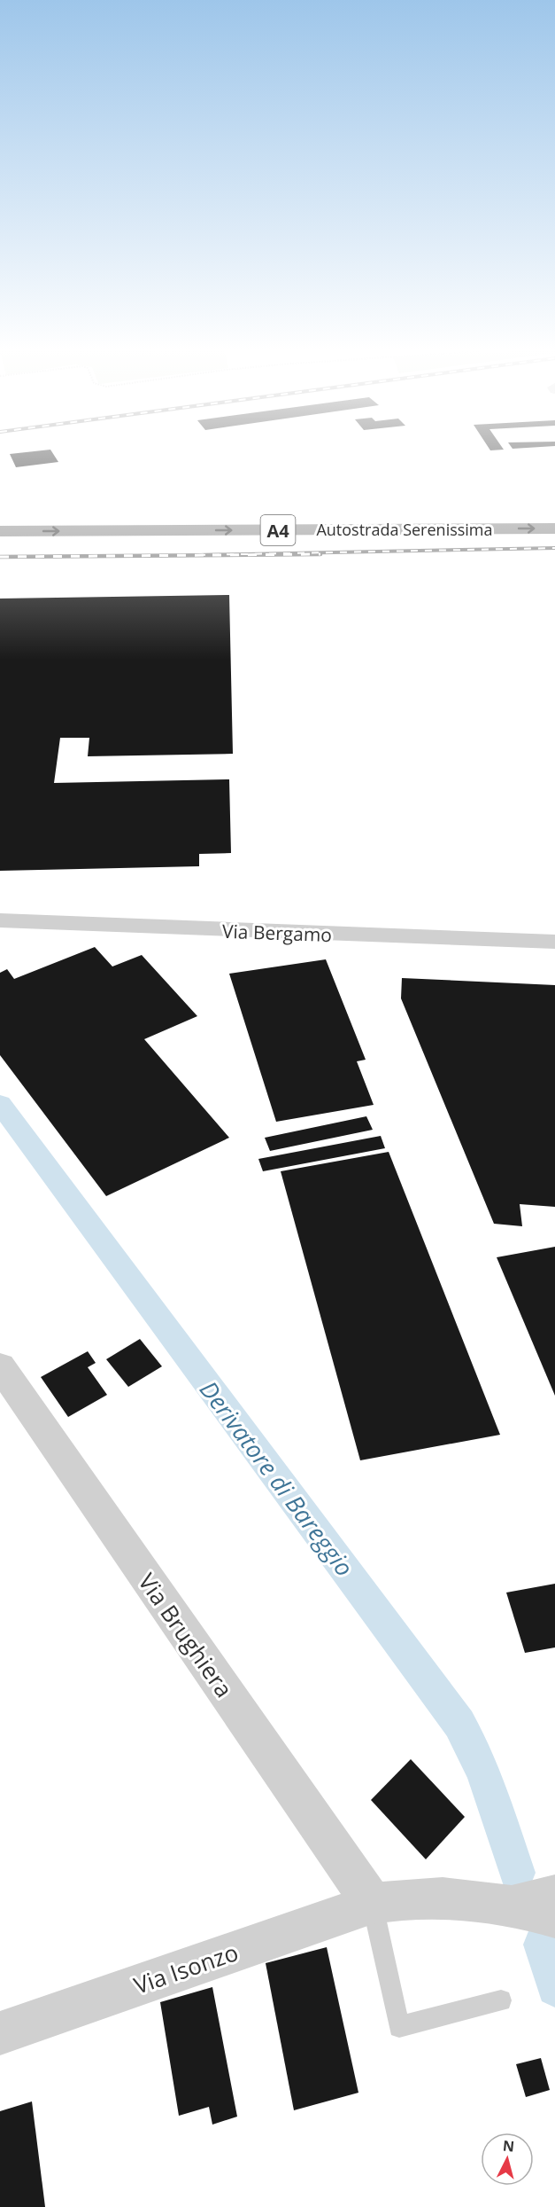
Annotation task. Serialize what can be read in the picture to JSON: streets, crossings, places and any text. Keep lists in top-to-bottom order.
{
  "streets": {
    "highway": ["Autostrada Serenissima", "A4"],
    "street": ["Via Bergamo", "Via Brughiera", "Via Isonzo"]
  },
  "crossings": [
    ["Via Brughiera", "Via Isonzo"]
  ],
  "water": ["Derivatore di Bareggio"],
  "north": "top"
}
